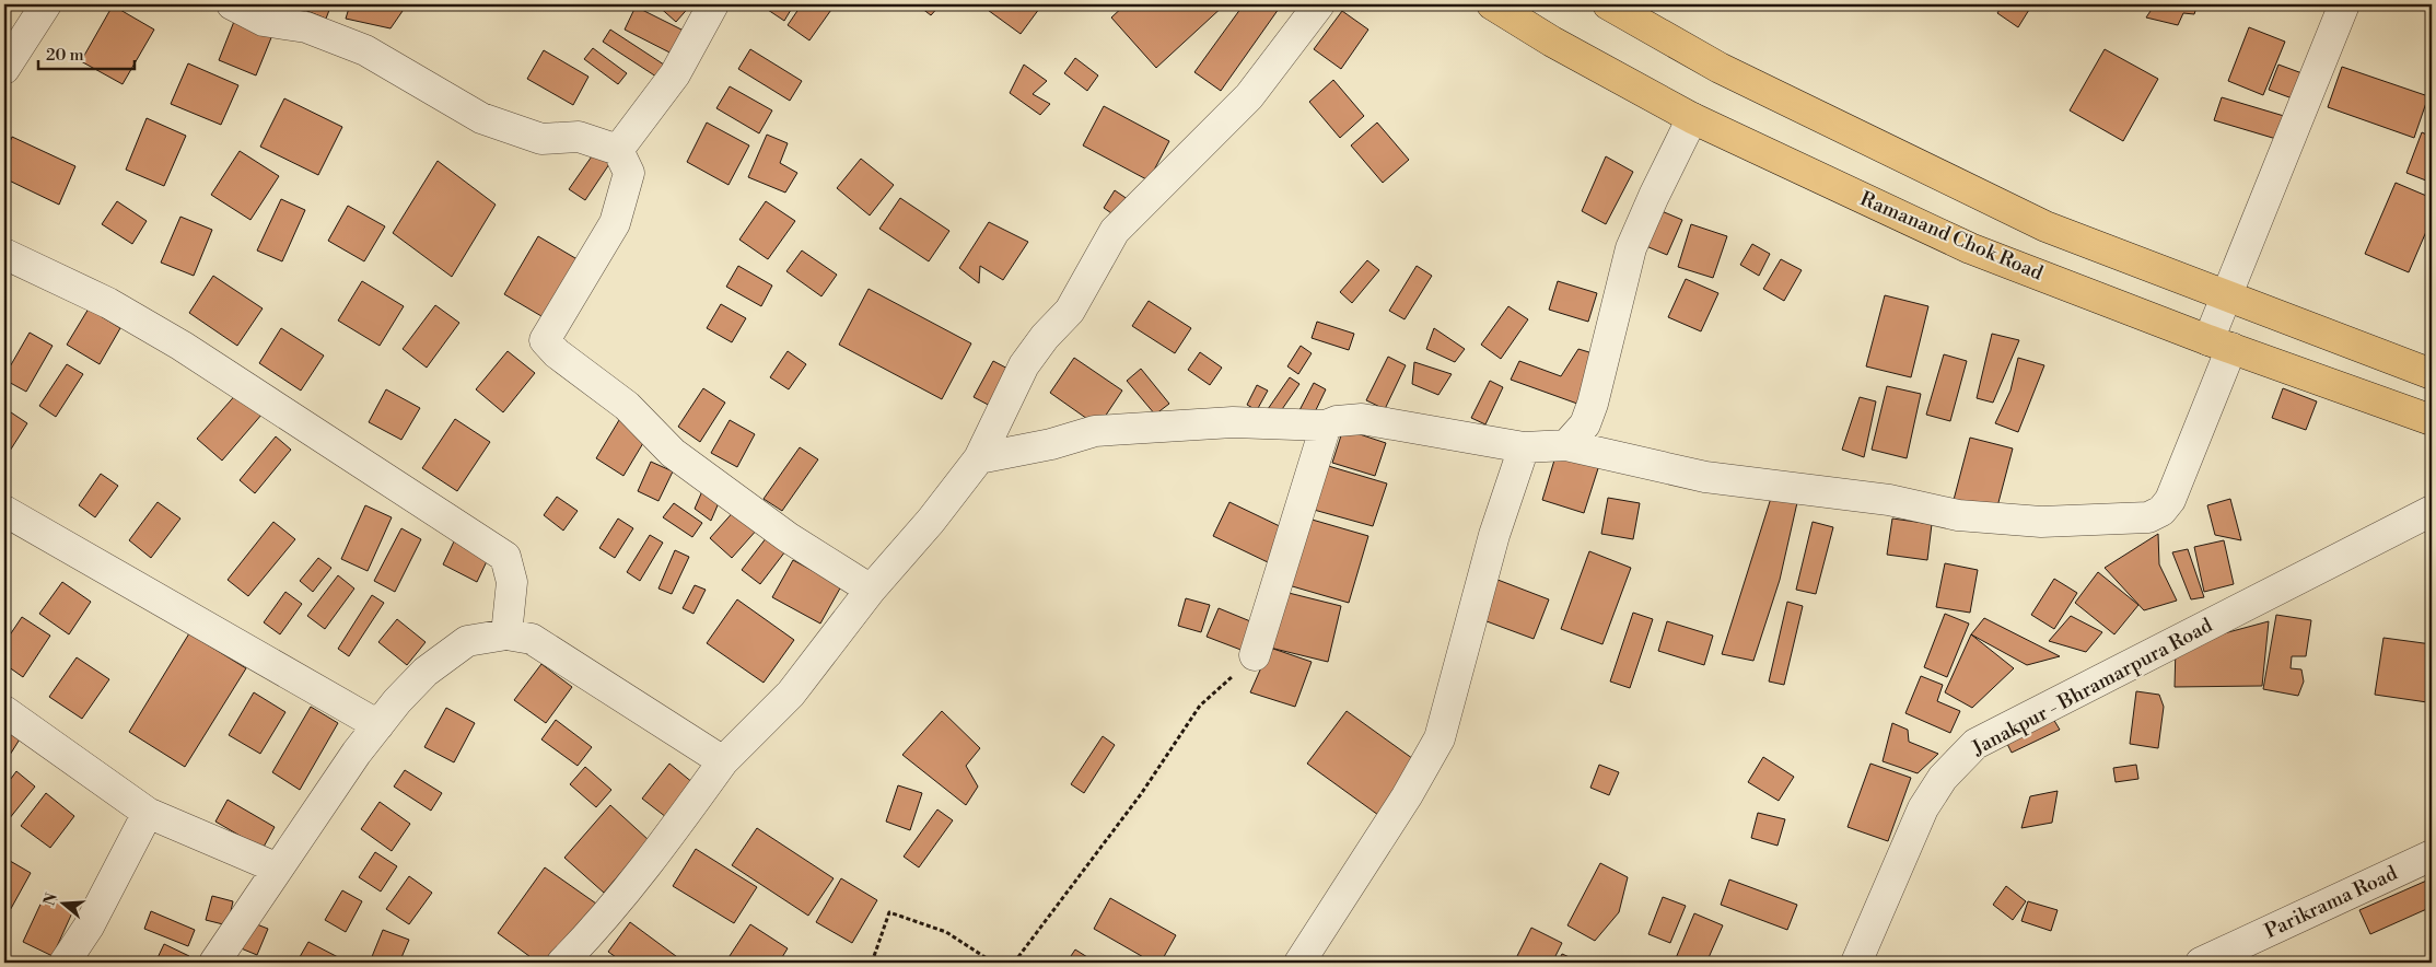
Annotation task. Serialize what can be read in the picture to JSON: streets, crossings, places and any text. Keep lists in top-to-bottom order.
{
  "streets": {
    "highway": ["Ramanand Chok Road"],
    "street": ["Janakpur - Bhramarpura Road", "Parikrama Road"]
  },
  "scale_bar": "20 m",
  "north": "left"
}
